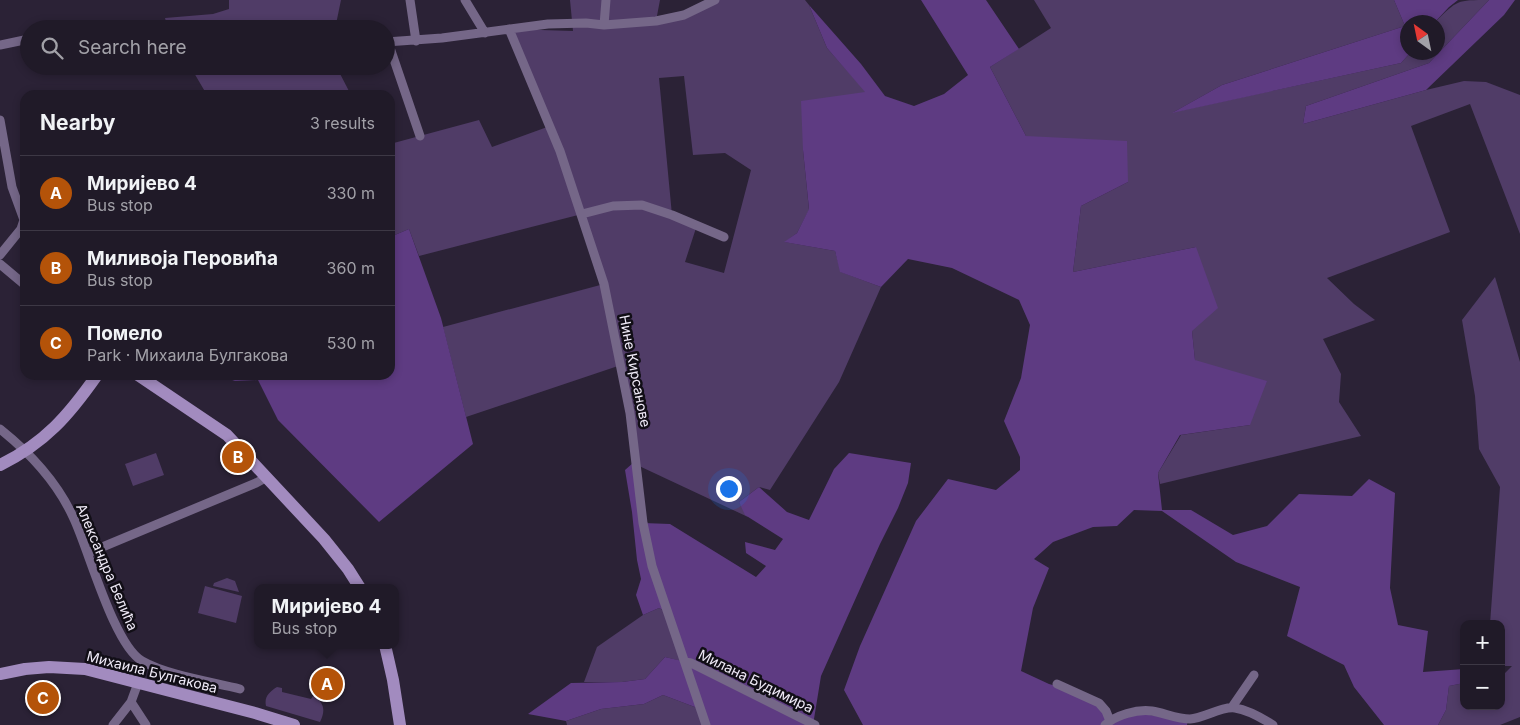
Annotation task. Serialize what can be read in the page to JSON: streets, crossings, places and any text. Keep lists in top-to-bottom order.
{
  "streets": {
    "street": [
      "Нине Кирсанове",
      "Александра Белића",
      "Михаила Булгакова",
      "Милана Будимира"
    ]
  },
  "crossings": [
    ["Нине Кирсанове", "Милана Будимира"]
  ],
  "north": "top left",
  "page": {
    "search": "Search here",
    "heading": ["Nearby", "3 results"],
    "list": [
      {
        "mark": "A",
        "name": "Миријево 4",
        "note": "Bus stop",
        "value": "330 m"
      },
      {
        "mark": "B",
        "name": "Миливоја Перовића",
        "note": "Bus stop",
        "value": "360 m"
      },
      {
        "mark": "C",
        "name": "Помело",
        "note": "Park · Михаила Булгакова",
        "value": "530 m"
      }
    ],
    "pins": ["B", "A", "C"],
    "popup": ["Миријево 4", "Bus stop"],
    "map_buttons": ["+", "−"]
  }
}
